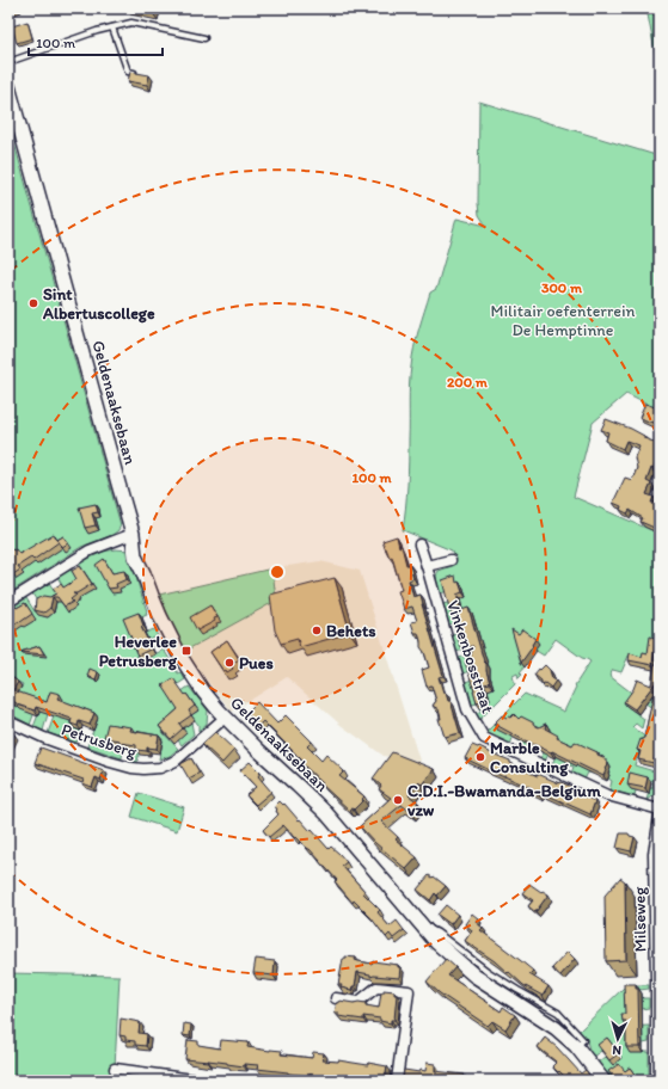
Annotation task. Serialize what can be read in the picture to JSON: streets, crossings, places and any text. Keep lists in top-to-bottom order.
{
  "streets": {
    "street": [
      "Geldenaaksebaan",
      "Vinkenbosstraat",
      "Petrusberg",
      "Milseweg"
    ]
  },
  "crossings": [
    ["Geldenaaksebaan", "Petrusberg"]
  ],
  "parks": ["Militair oefenterrein De Hemptinne"],
  "places": {
    "other": [
      "Sint Albertuscollege",
      "Behets",
      "Pues",
      "Marble Consulting",
      "C.D.I.-Bwamanda-Belgium vzw"
    ],
    "transit": ["Heverlee Petrusberg"]
  },
  "scale_bar": "100 m",
  "north": "bottom",
  "rings": ["300 m", "200 m", "100 m"]
}
